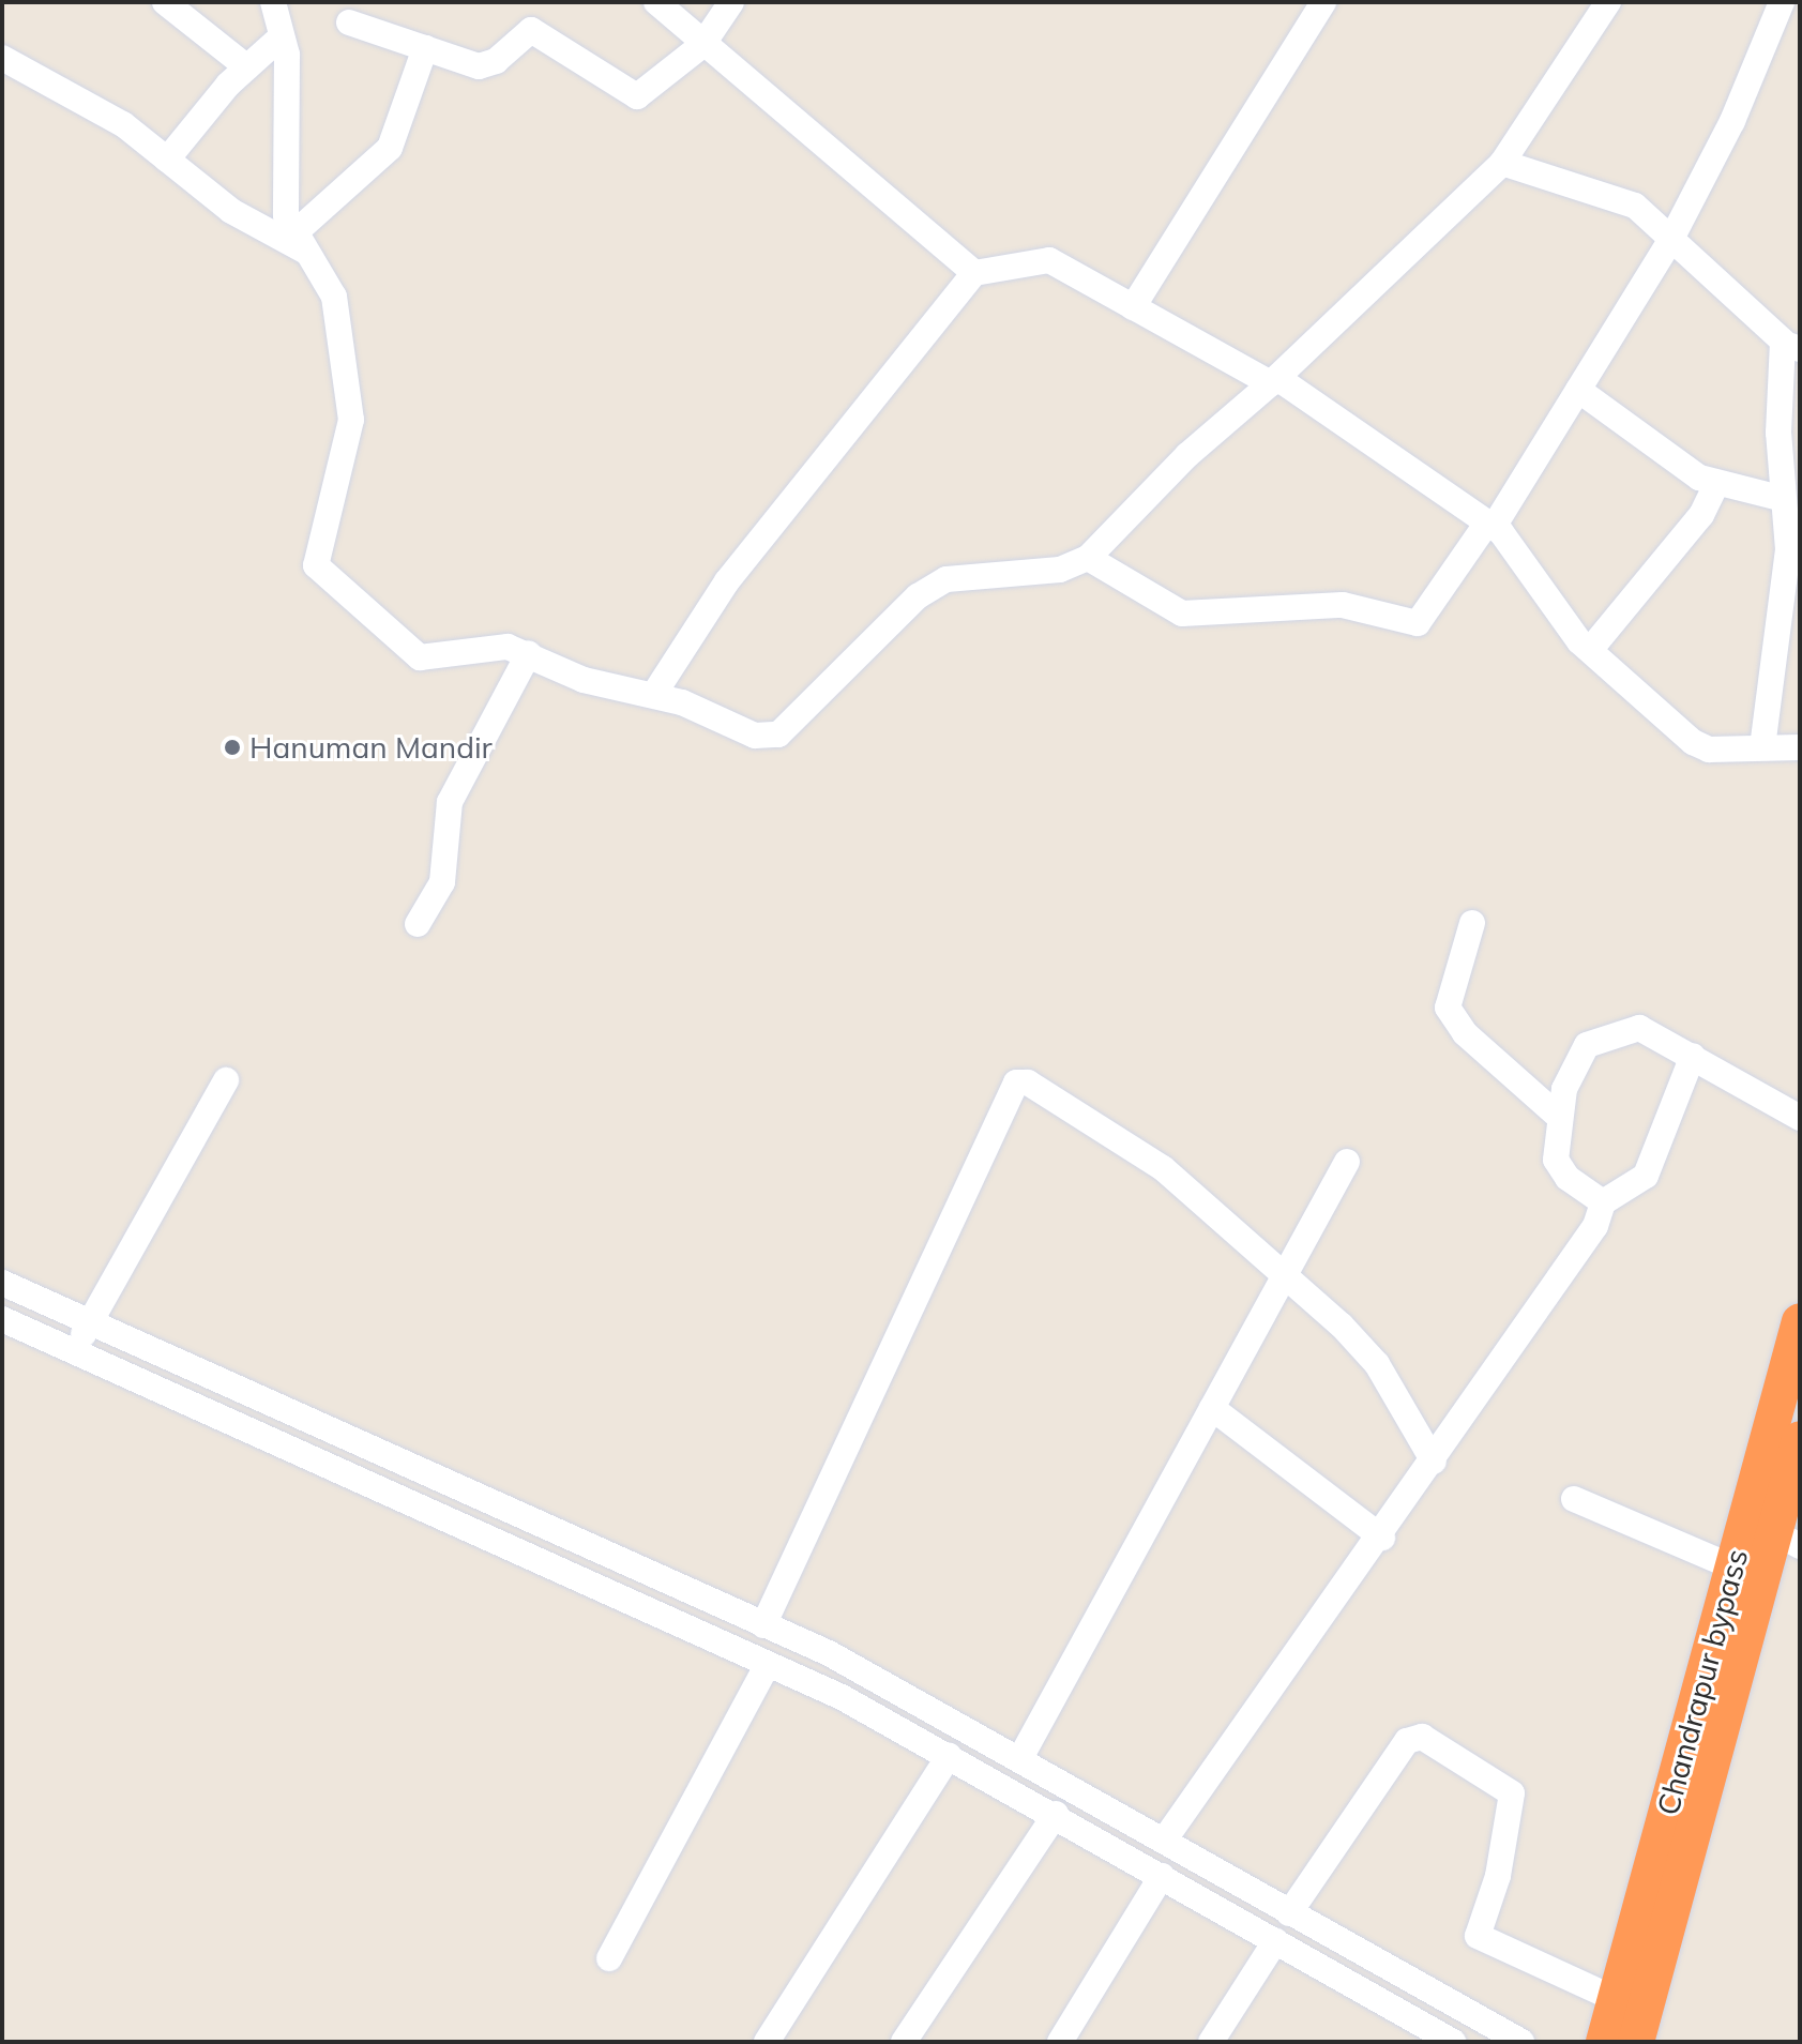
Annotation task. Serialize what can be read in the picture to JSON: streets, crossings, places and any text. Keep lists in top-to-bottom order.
{
  "streets": {
    "highway": ["Chandrapur bypass"]
  },
  "places": ["Hanuman Mandir"]
}
